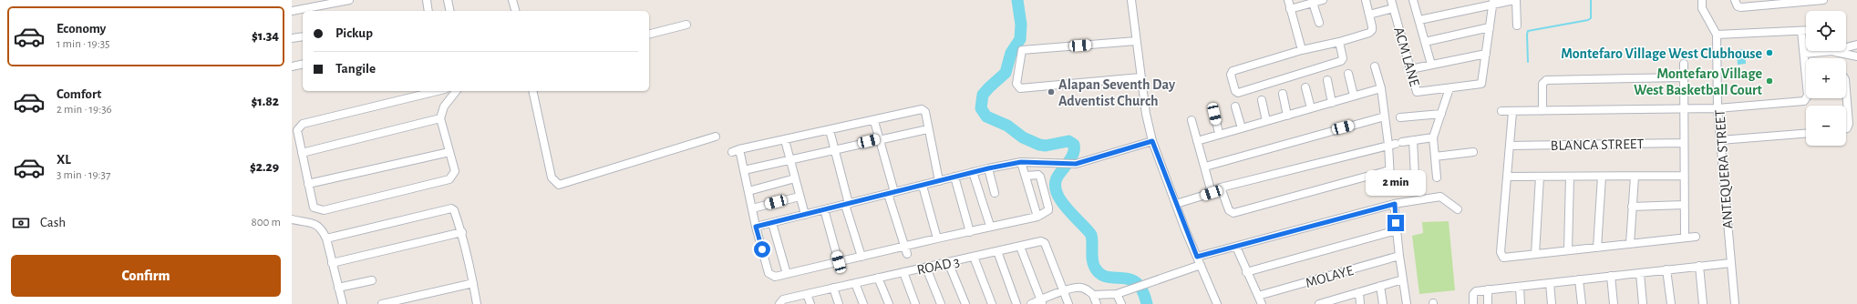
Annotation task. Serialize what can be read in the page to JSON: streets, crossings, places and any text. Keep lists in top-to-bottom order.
{
  "streets": {
    "street": [
      "ACM LANE",
      "BLANCA STREET",
      "ANTEQUERA STREET",
      "ROAD 3",
      "MOLAYE"
    ]
  },
  "places": ["Montefaro Village West Clubhouse", "Montefaro Village West Basketball Court", "Alapan Seventh Day Adventist Church"],
  "page": {
    "list": [
      {
        "name": "Economy",
        "note": "1 min · 19:35",
        "value": "$1.34"
      },
      {
        "name": "Comfort",
        "note": "2 min · 19:36",
        "value": "$1.82"
      },
      {
        "name": "XL",
        "note": "3 min · 19:37",
        "value": "$2.29"
      }
    ],
    "map_buttons": ["+", "−"],
    "banner": ["Pickup", "Tangile"],
    "bubble": "2 min",
    "pay": ["Cash", "800 m"],
    "buttons": "Confirm"
  }
}
